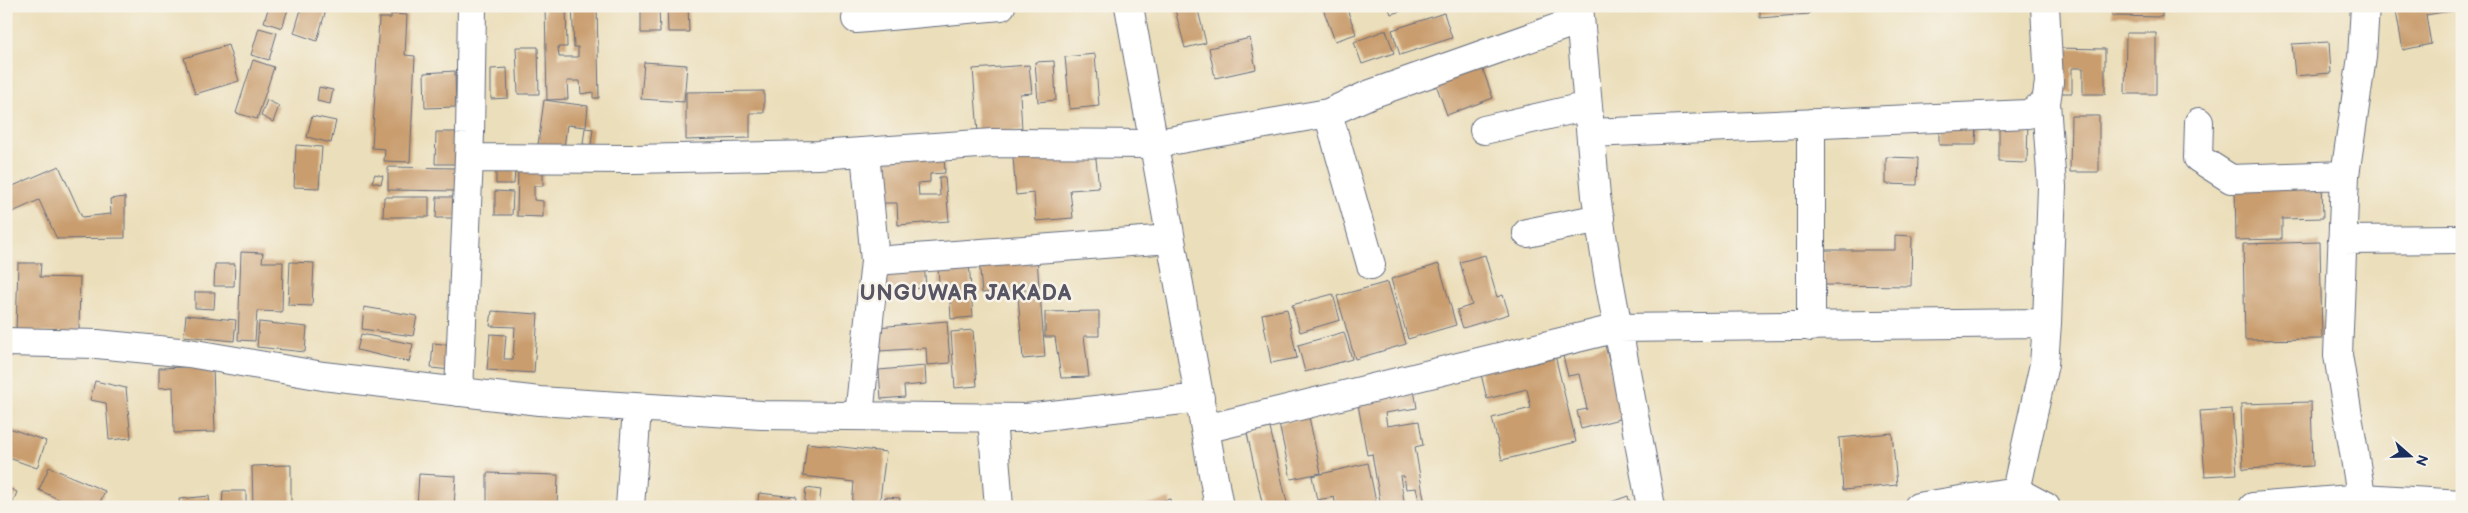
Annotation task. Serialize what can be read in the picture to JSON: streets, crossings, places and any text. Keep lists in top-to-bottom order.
{
  "districts": ["UNGUWAR JAKADA"],
  "north": "right"
}
